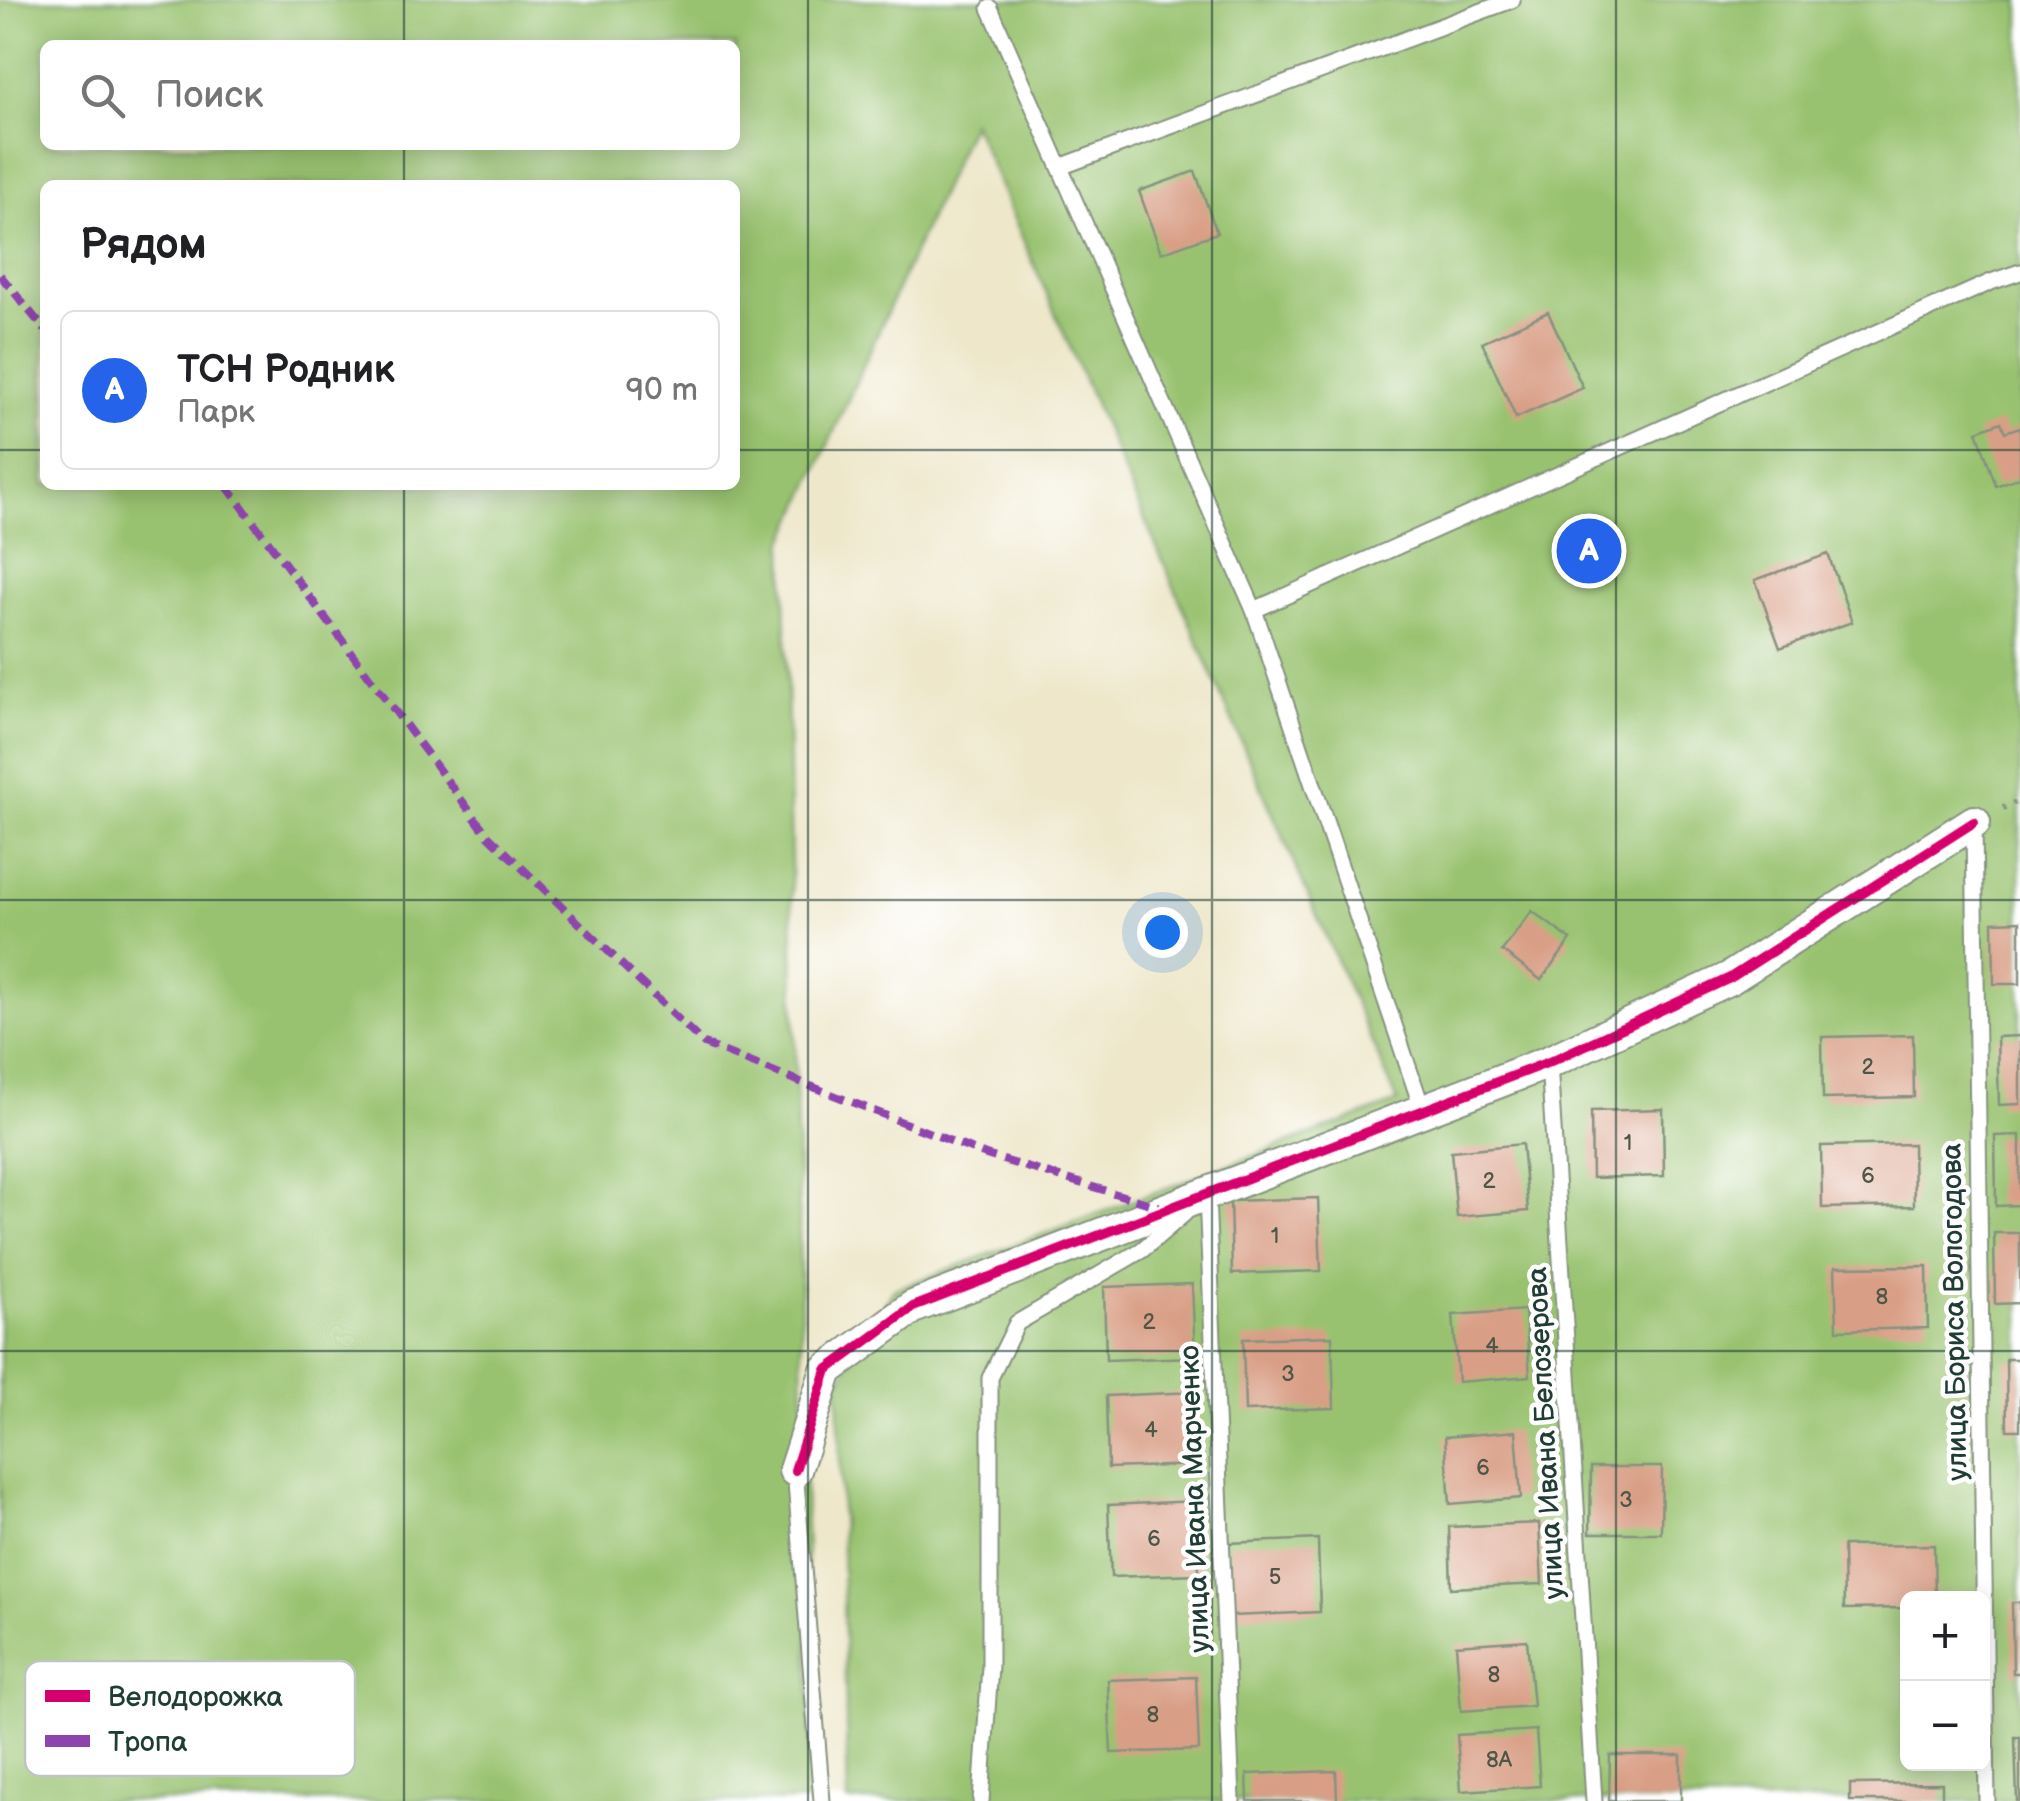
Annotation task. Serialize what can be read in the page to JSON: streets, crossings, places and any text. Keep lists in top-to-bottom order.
{
  "streets": {
    "lane": ["улица Бориса Вологодова", "улица Ивана Белозерова", "улица Ивана Марченко"]
  },
  "house_numbers": [
    "2",
    "1",
    "6",
    "2",
    "1",
    "8",
    "2",
    "4",
    "3",
    "4",
    "6",
    "3",
    "6",
    "5",
    "8",
    "8",
    "8А"
  ],
  "legend": ["Велодорожка", "Тропа"],
  "page": {
    "search": "Поиск",
    "heading": "Рядом",
    "list": [
      {
        "mark": "A",
        "name": "ТСН Родник",
        "note": "Парк",
        "value": "90 m"
      }
    ],
    "pins": "A",
    "map_buttons": ["+", "−"]
  }
}
